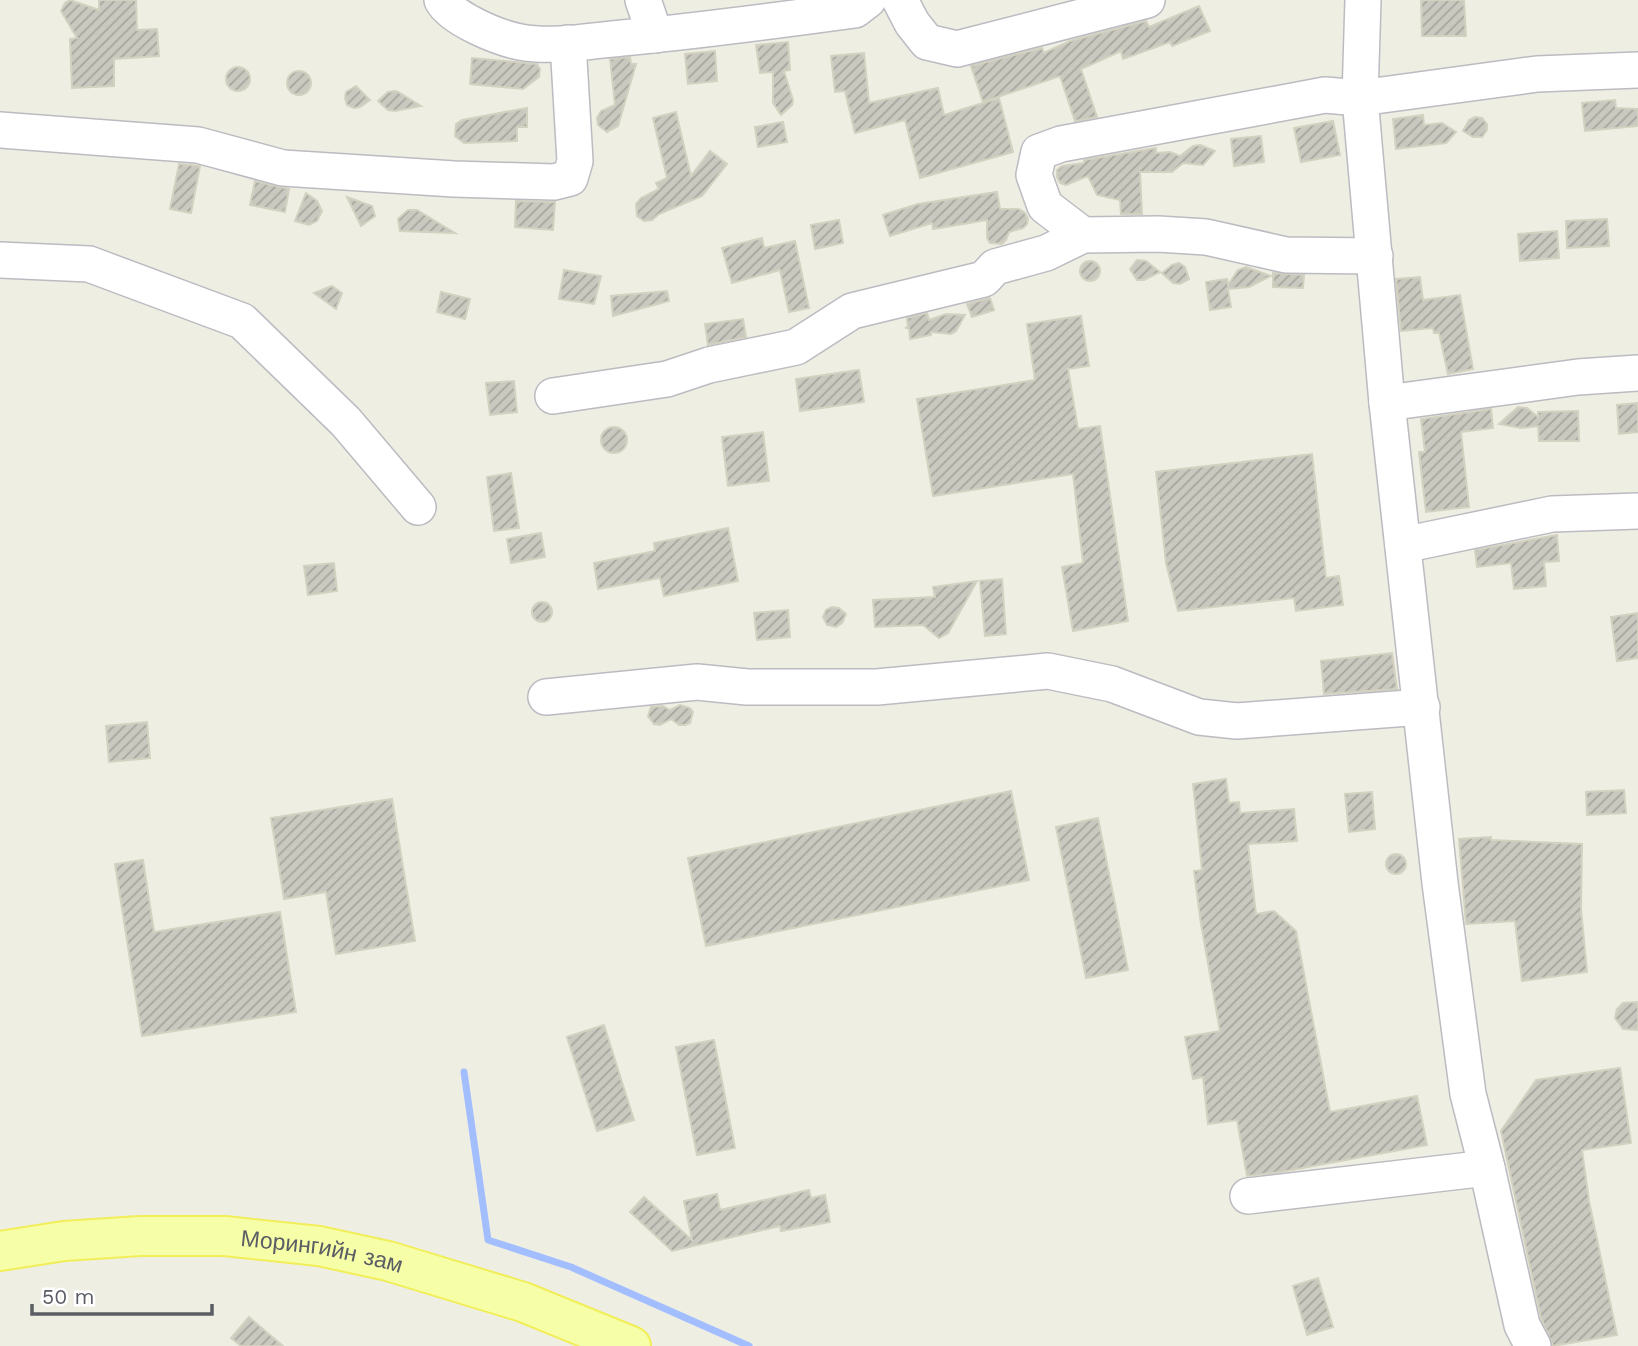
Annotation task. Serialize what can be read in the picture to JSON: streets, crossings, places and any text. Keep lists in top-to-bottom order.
{
  "streets": {
    "main road": ["Морингийн зам"]
  },
  "scale_bar": "50 m"
}
